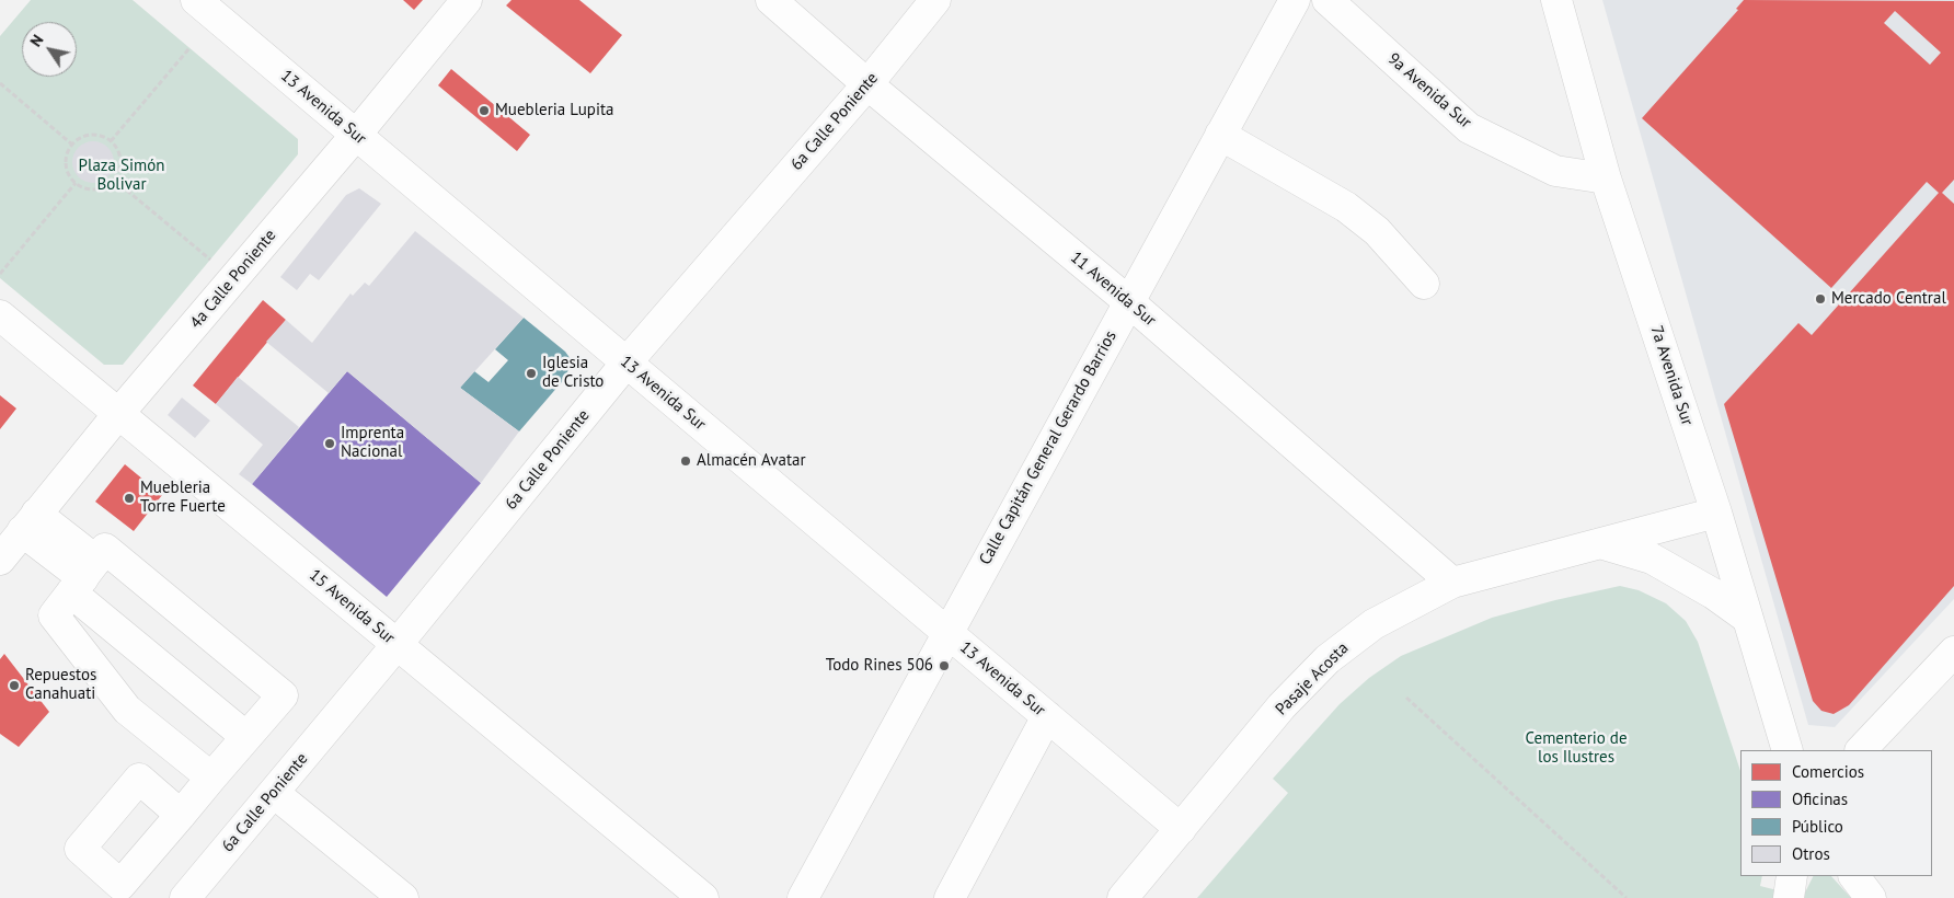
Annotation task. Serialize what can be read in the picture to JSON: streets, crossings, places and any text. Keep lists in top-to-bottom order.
{
  "streets": {
    "street": [
      "9a Avenida Sur",
      "13 Avenida Sur",
      "6a Calle Poniente",
      "4a Calle Poniente",
      "11 Avenida Sur",
      "7a Avenida Sur",
      "Calle Capitán General Gerardo Barrios",
      "15 Avenida Sur",
      "Pasaje Acosta"
    ]
  },
  "crossings": [
    ["9a Avenida Sur", "7a Avenida Sur"],
    ["13 Avenida Sur", "6a Calle Poniente"],
    ["13 Avenida Sur", "4a Calle Poniente"],
    ["13 Avenida Sur", "Calle Capitán General Gerardo Barrios"],
    ["13 Avenida Sur", "Pasaje Acosta"],
    ["6a Calle Poniente", "11 Avenida Sur"],
    ["6a Calle Poniente", "15 Avenida Sur"],
    ["4a Calle Poniente", "15 Avenida Sur"],
    ["11 Avenida Sur", "Calle Capitán General Gerardo Barrios"],
    ["11 Avenida Sur", "Pasaje Acosta"],
    ["7a Avenida Sur", "Pasaje Acosta"]
  ],
  "parks": ["Plaza Simón Bolivar", "Cementerio de los Ilustres"],
  "places": [
    "Muebleria Lupita",
    "Mercado Central",
    "Iglesia de Cristo",
    "Imprenta Nacional",
    "Almacén Avatar",
    "Muebleria Torre Fuerte",
    "Todo Rines 506",
    "Repuestos Canahuati"
  ],
  "legend": [
    "Comercios",
    "Oficinas",
    "Público",
    "Otros"
  ],
  "north": "top left"
}
